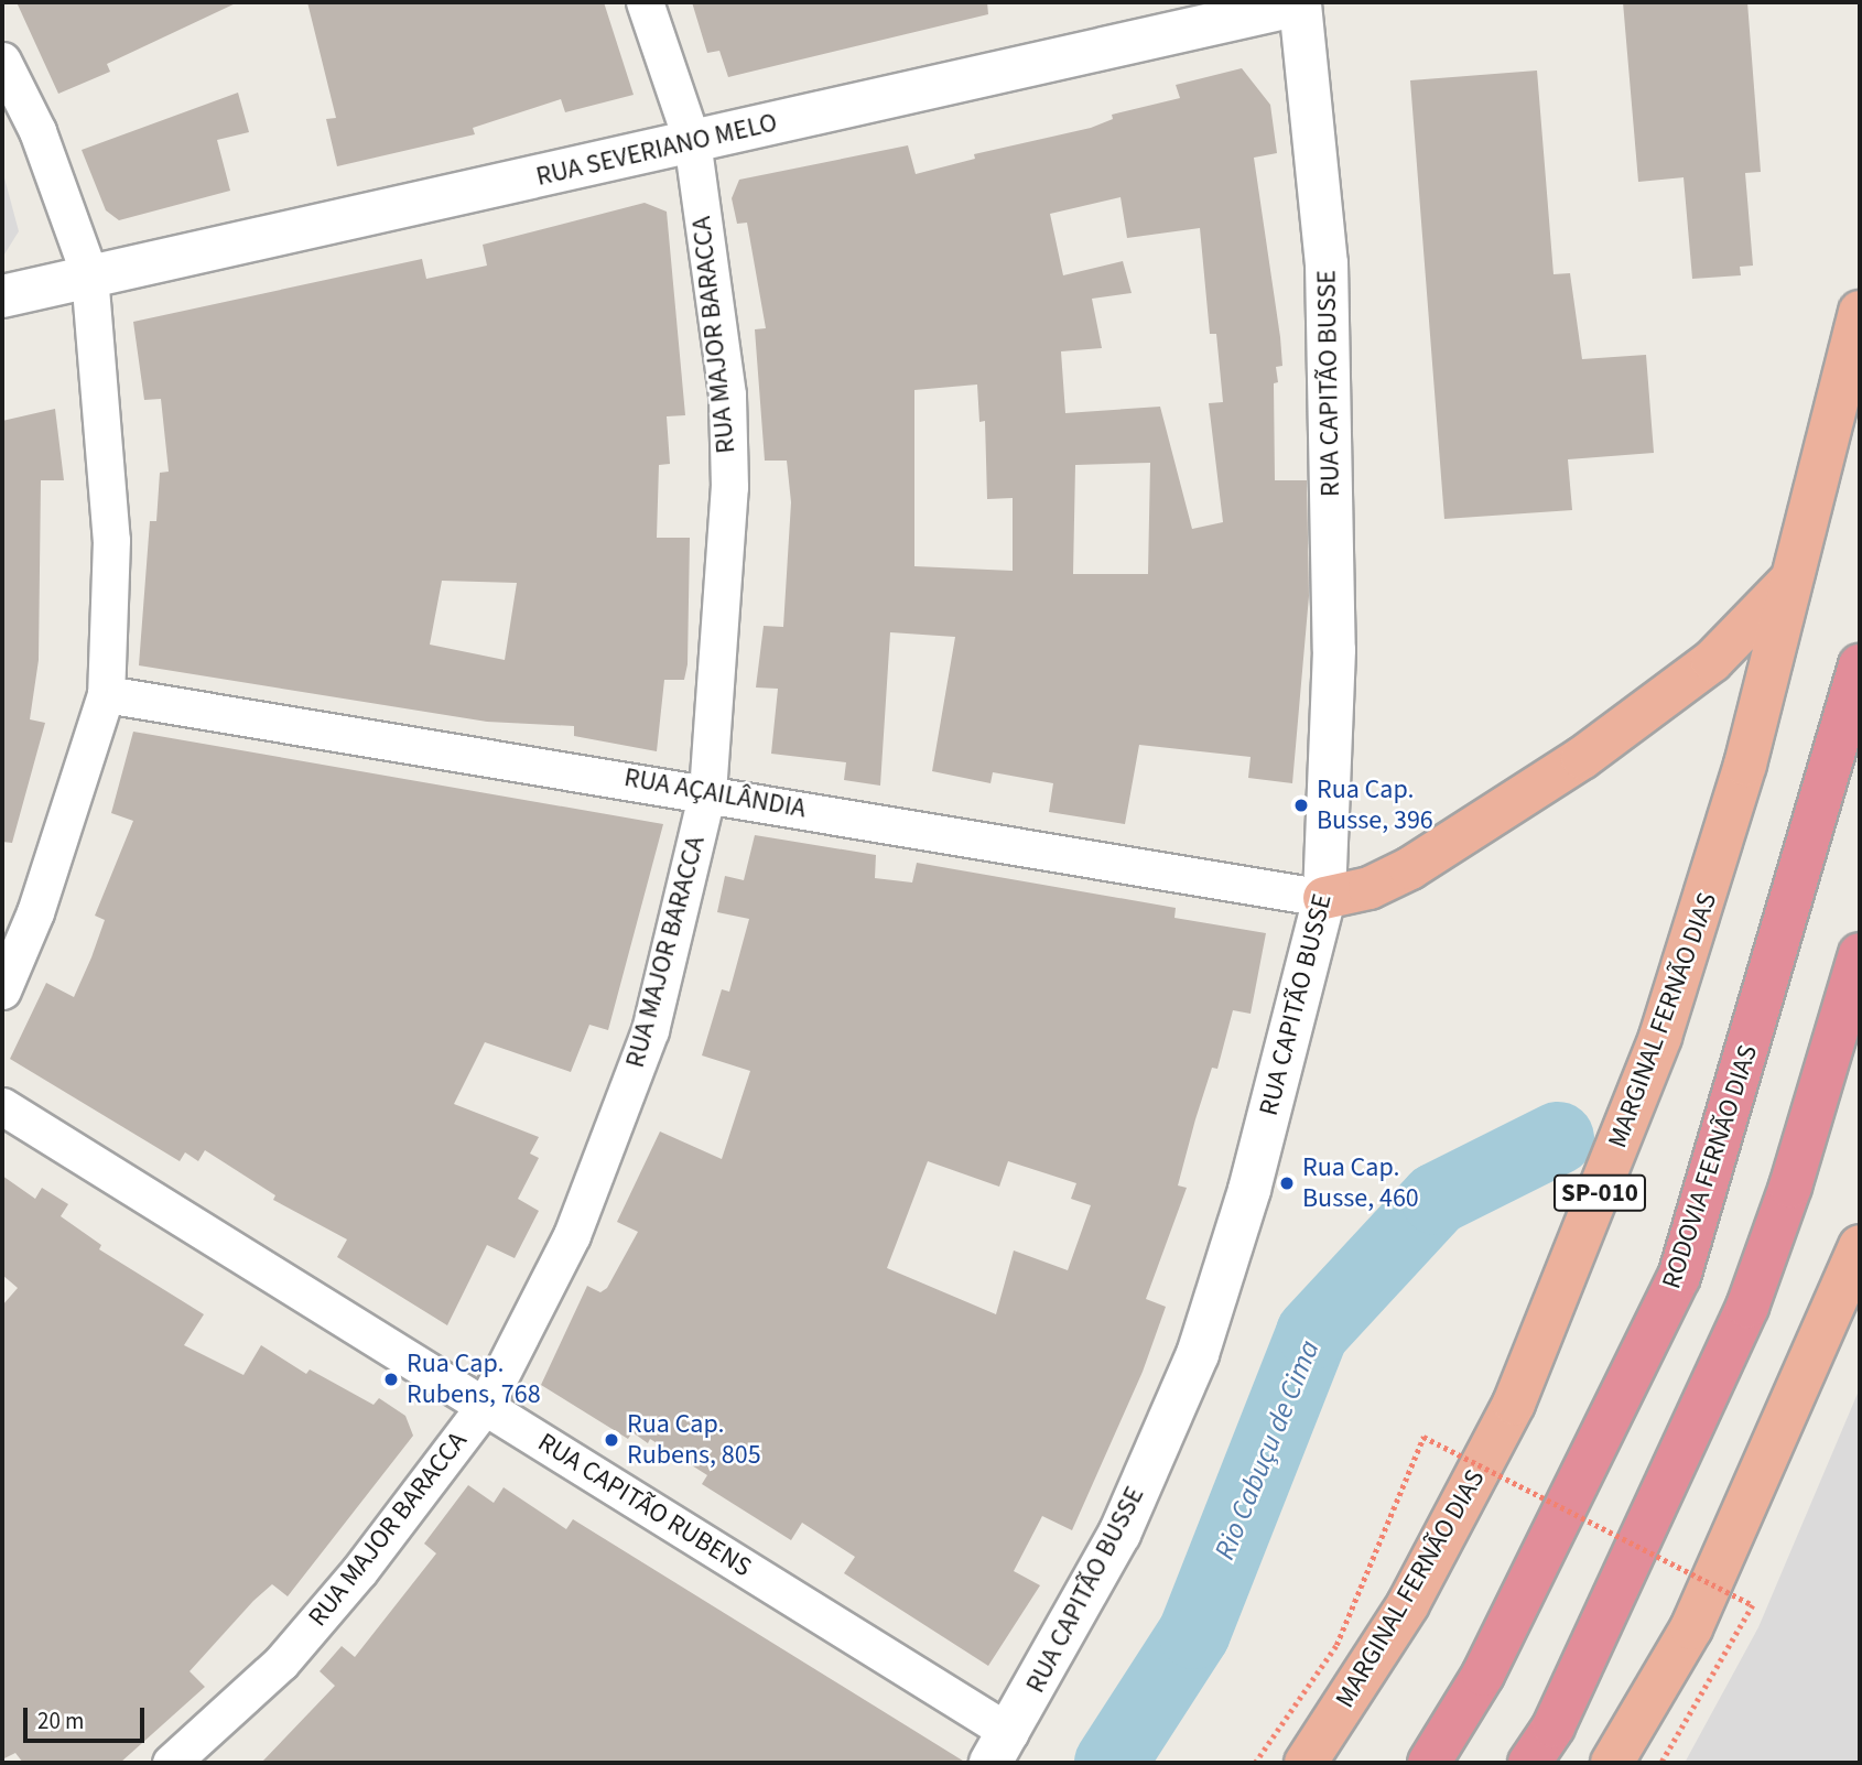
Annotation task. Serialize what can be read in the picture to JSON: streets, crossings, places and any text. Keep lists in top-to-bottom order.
{
  "streets": {
    "highway": ["MARGINAL FERNÃO DIAS", "RODOVIA FERNÃO DIAS", "SP-010"],
    "street": [
      "RUA SEVERIANO MELO",
      "RUA MAJOR BARACCA",
      "RUA CAPITÃO BUSSE",
      "RUA AÇAILÂNDIA",
      "RUA CAPITÃO RUBENS"
    ]
  },
  "crossings": [
    ["RUA SEVERIANO MELO", "RUA MAJOR BARACCA"],
    ["RUA SEVERIANO MELO", "RUA CAPITÃO BUSSE"],
    ["RUA MAJOR BARACCA", "RUA AÇAILÂNDIA"],
    ["RUA MAJOR BARACCA", "RUA CAPITÃO RUBENS"],
    ["RUA CAPITÃO BUSSE", "RUA AÇAILÂNDIA"],
    ["RUA CAPITÃO BUSSE", "RUA CAPITÃO RUBENS"]
  ],
  "water": ["Rio Cabuçu de Cima"],
  "places": [
    "Rua Cap. Busse, 396",
    "Rua Cap. Busse, 460",
    "Rua Cap. Rubens, 768",
    "Rua Cap. Rubens, 805"
  ],
  "scale_bar": "20 m"
}
